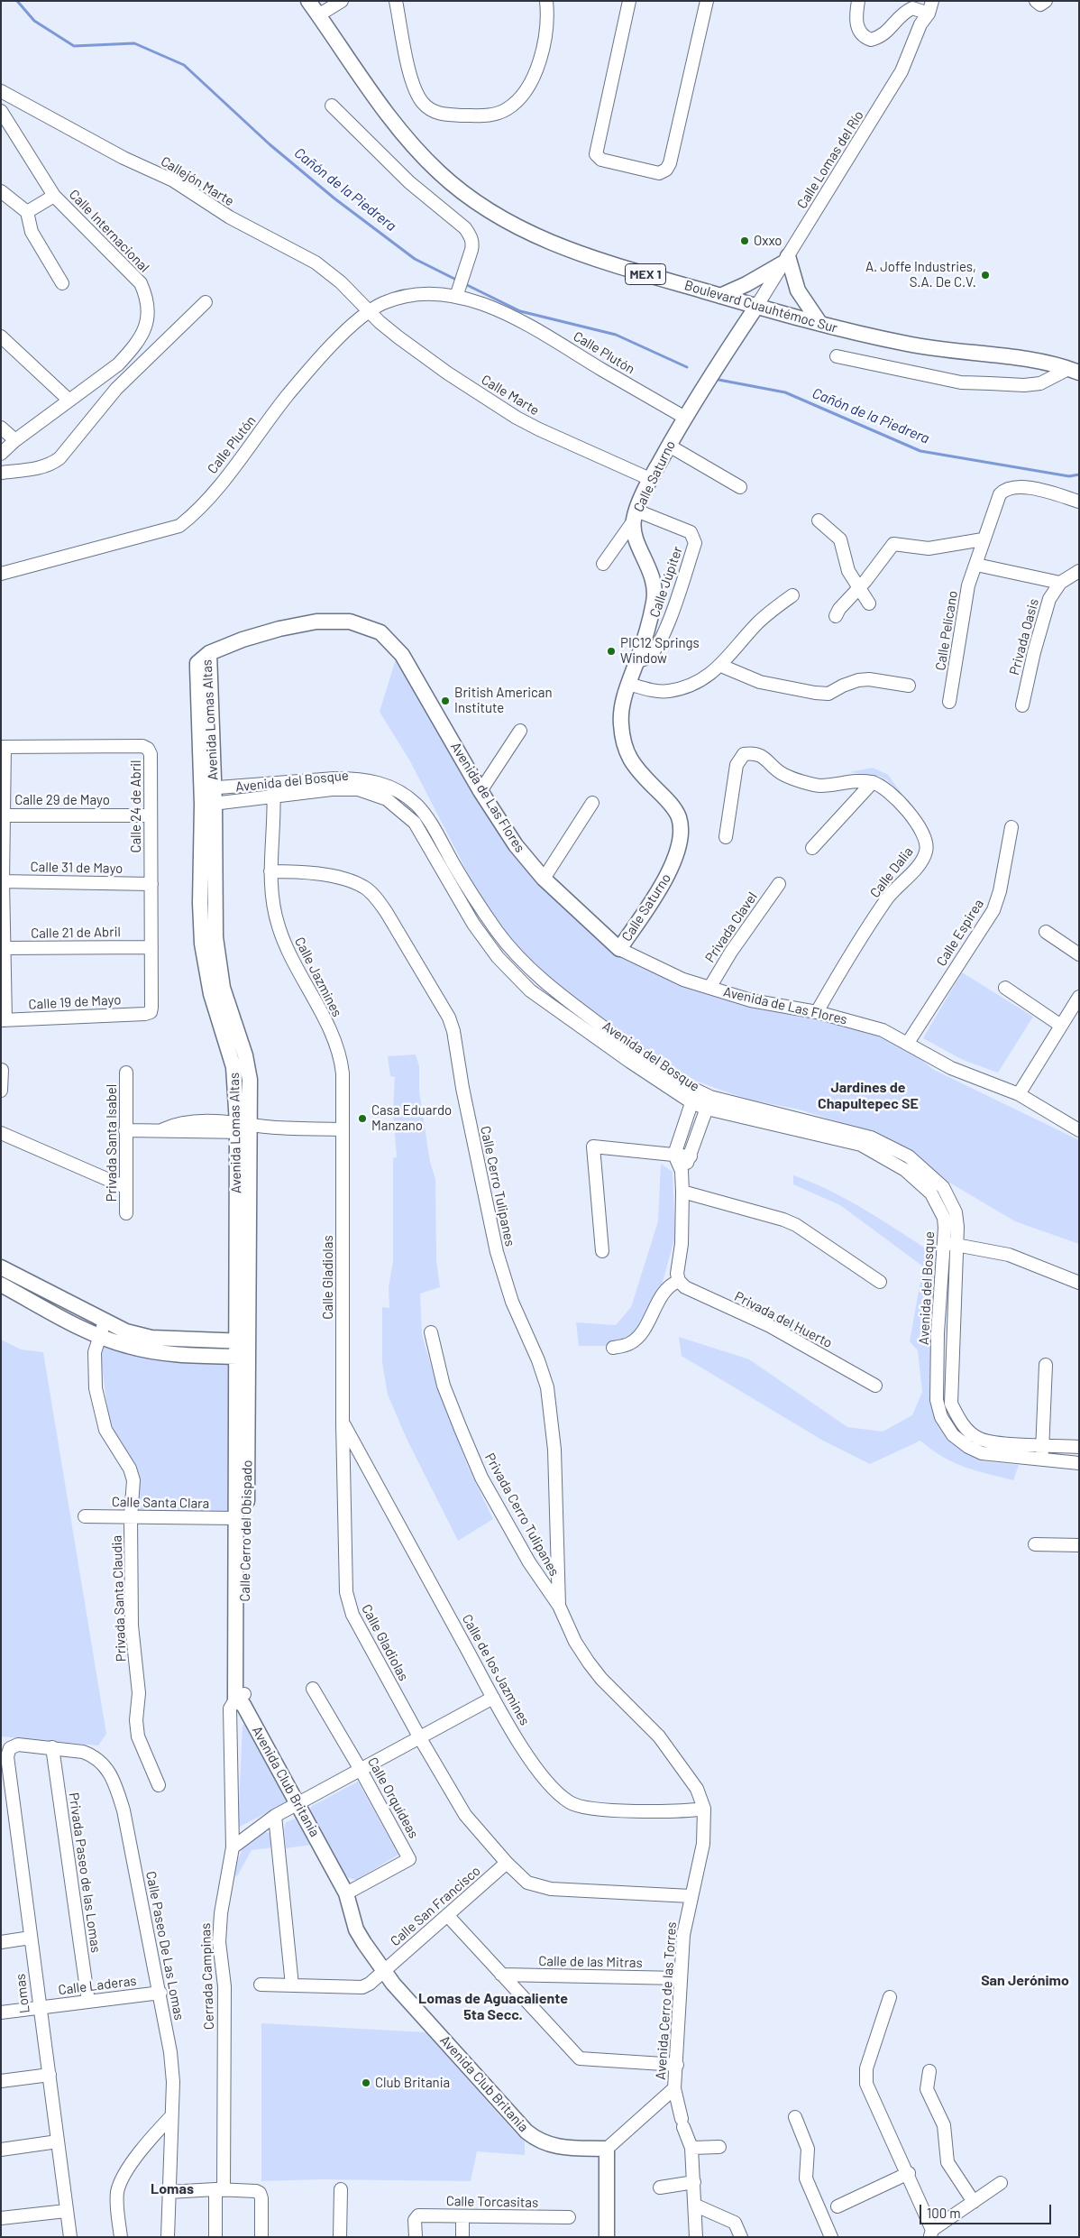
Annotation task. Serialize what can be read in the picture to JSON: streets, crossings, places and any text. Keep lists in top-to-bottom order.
{
  "streets": {
    "main road": [
      "MEX 1",
      "Boulevard Cuauhtémoc Sur",
      "Calle Saturno",
      "Avenida Lomas Altas",
      "Avenida de Las Flores",
      "Calle Cerro del Obispado",
      "Avenida Club Britania"
    ],
    "street": [
      "Calle Lomas del Río",
      "Callejón Marte",
      "Calle Internacional",
      "Calle Plutón",
      "Calle Marte",
      "Calle Júpiter",
      "Calle Pelícano",
      "Privada Oasis",
      "Avenida del Bosque",
      "Calle 29 de Mayo",
      "Calle 24 de Abril",
      "Calle 31 de Mayo",
      "Calle Dalia",
      "Privada Clavel",
      "Calle 21 de Abril",
      "Calle Espirea",
      "Calle Jazmines",
      "Calle 19 de Mayo",
      "Privada Santa Isabel",
      "Calle Cerro Tulipanes",
      "Calle Gladiolas",
      "Privada del Huerto",
      "Calle Santa Clara",
      "Privada Cerro Tulipanes",
      "Privada Santa Claudia",
      "Calle de los Jazmines",
      "Calle Orquídeas",
      "Privada Paseo de las Lomas",
      "Calle San Francisco",
      "Calle Paseo De Las Lomas",
      "Calle de las Mitras",
      "Cerrada Campinas",
      "Calle Laderas",
      "Lomas",
      "Avenida Cerro de las Torres",
      "Calle Torcasitas"
    ]
  },
  "crossings": [
    ["Calle Lomas del Río", "Boulevard Cuauhtémoc Sur"],
    ["Calle Lomas del Río", "Calle Saturno"],
    ["Callejón Marte", "Calle Plutón"],
    ["Callejón Marte", "Calle Marte"],
    ["Boulevard Cuauhtémoc Sur", "Calle Saturno"],
    ["Calle Plutón", "Calle Marte"],
    ["Calle Plutón", "Calle Saturno"],
    ["Calle Marte", "Calle Saturno"],
    ["Calle Saturno", "Calle Júpiter"],
    ["Calle Saturno", "Avenida de Las Flores"],
    ["Avenida Lomas Altas", "Avenida del Bosque"],
    ["Avenida Lomas Altas", "Avenida de Las Flores"],
    ["Avenida Lomas Altas", "Calle Cerro del Obispado"],
    ["Avenida del Bosque", "Calle Jazmines"],
    ["Avenida de Las Flores", "Calle Dalia"],
    ["Avenida de Las Flores", "Privada Clavel"],
    ["Avenida de Las Flores", "Calle Espirea"],
    ["Calle 29 de Mayo", "Calle 24 de Abril"],
    ["Calle 24 de Abril", "Calle 31 de Mayo"],
    ["Calle 24 de Abril", "Calle 21 de Abril"],
    ["Calle 24 de Abril", "Calle 19 de Mayo"],
    ["Calle Jazmines", "Calle Cerro Tulipanes"],
    ["Calle Jazmines", "Calle Gladiolas"],
    ["Calle Cerro Tulipanes", "Privada Cerro Tulipanes"],
    ["Calle Cerro Tulipanes", "Avenida Cerro de las Torres"],
    ["Calle Gladiolas", "Calle de los Jazmines"],
    ["Calle Gladiolas", "Calle San Francisco"],
    ["Calle Gladiolas", "Avenida Cerro de las Torres"],
    ["Calle Santa Clara", "Calle Cerro del Obispado"],
    ["Calle Santa Clara", "Privada Santa Claudia"],
    ["Privada Cerro Tulipanes", "Avenida Cerro de las Torres"],
    ["Calle Cerro del Obispado", "Avenida Club Britania"],
    ["Calle Cerro del Obispado", "Cerrada Campinas"],
    ["Calle de los Jazmines", "Avenida Cerro de las Torres"],
    ["Avenida Club Britania", "Calle Orquídeas"],
    ["Avenida Club Britania", "Calle San Francisco"],
    ["Avenida Club Britania", "Avenida Cerro de las Torres"],
    ["Privada Paseo de las Lomas", "Calle Paseo De Las Lomas"],
    ["Privada Paseo de las Lomas", "Calle Laderas"],
    ["Calle Paseo De Las Lomas", "Calle Laderas"],
    ["Calle Paseo De Las Lomas", "Lomas"],
    ["Calle de las Mitras", "Avenida Cerro de las Torres"],
    ["Calle Laderas", "Lomas"]
  ],
  "districts": [
    "Jardines de Chapultepec SE",
    "San Jerónimo",
    "Lomas de Aguacaliente 5ta Secc.",
    "Lomas"
  ],
  "water": ["Cañón de la Piedrera"],
  "places": [
    "Oxxo",
    "A. Joffe Industries, S.A. De C.V.",
    "PIC12 Springs Window",
    "British American Institute",
    "Casa Eduardo Manzano",
    "Club Britania"
  ],
  "scale_bar": "100 m"
}
